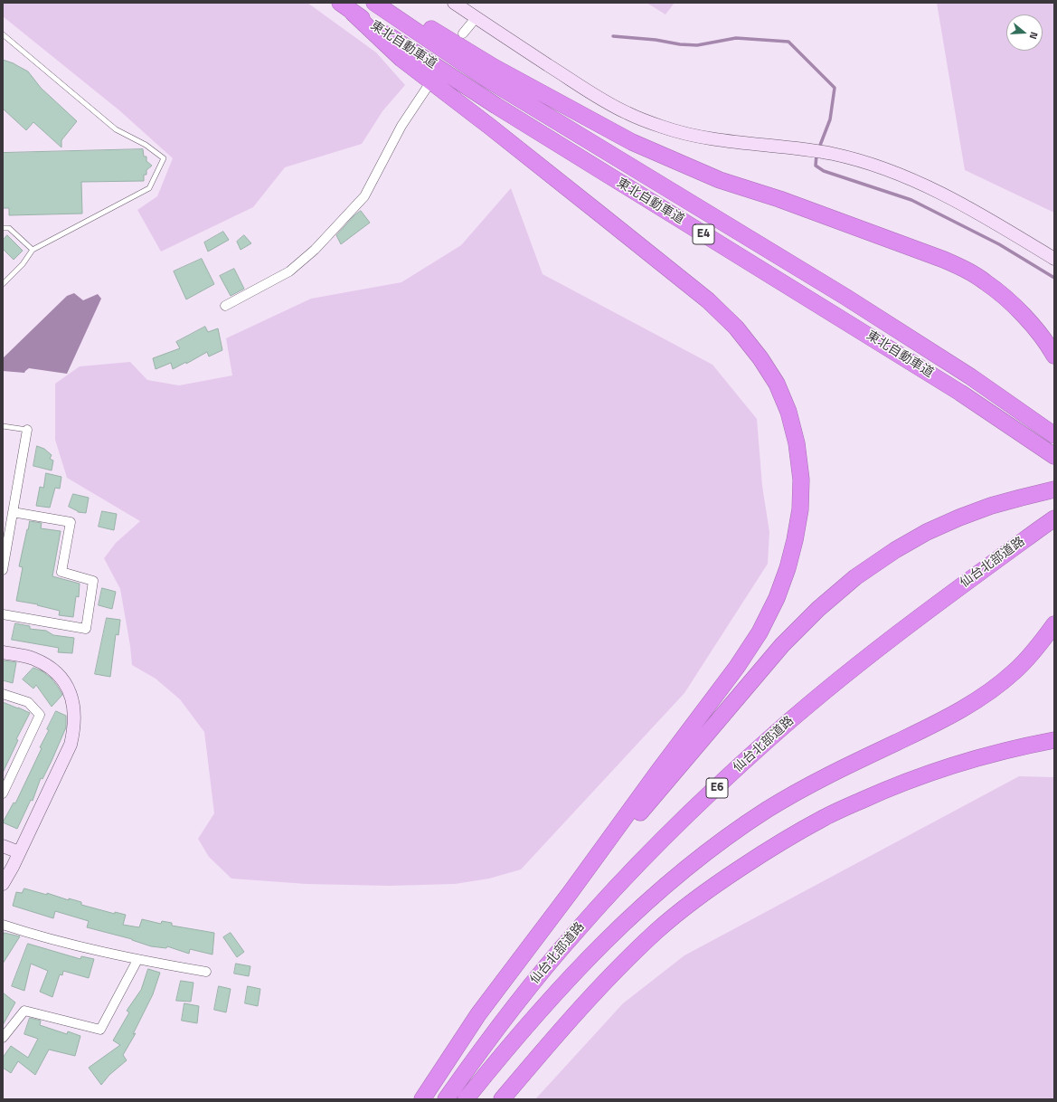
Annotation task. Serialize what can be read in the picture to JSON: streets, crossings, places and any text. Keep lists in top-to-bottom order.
{
  "streets": {
    "highway": [
      "東北自動車道",
      "E4",
      "仙台北部道路",
      "E6"
    ]
  },
  "north": "right"
}
